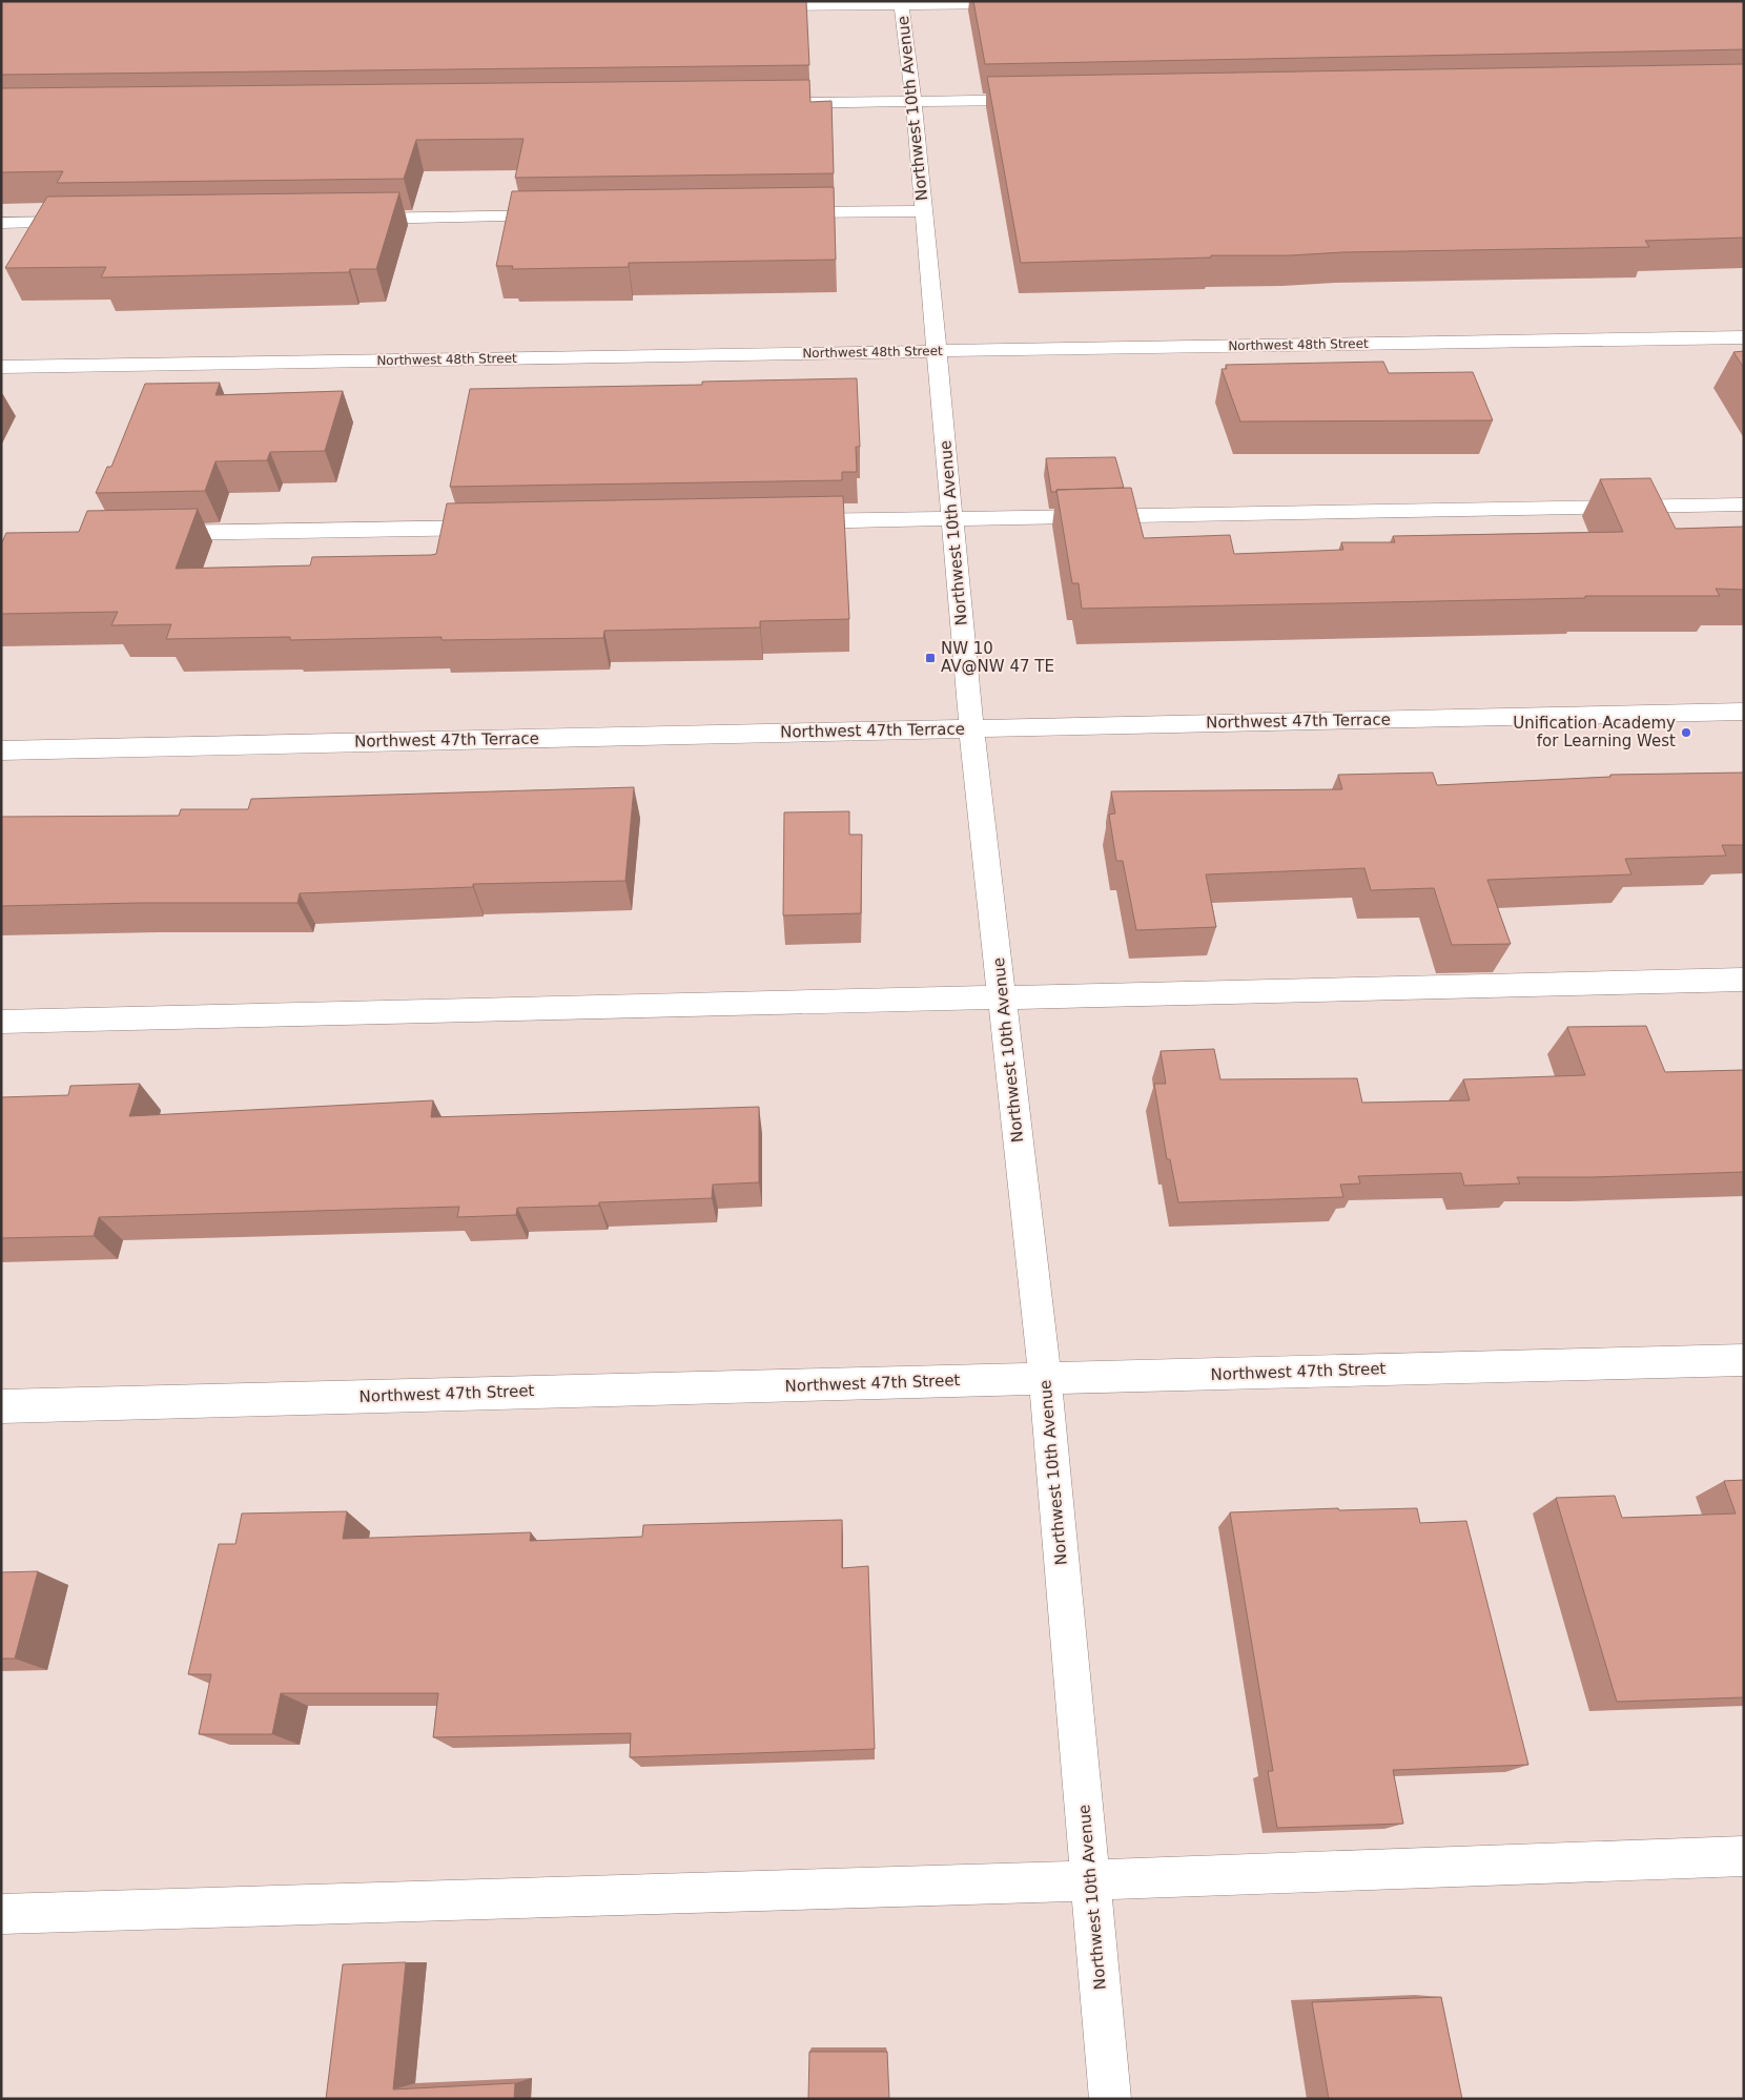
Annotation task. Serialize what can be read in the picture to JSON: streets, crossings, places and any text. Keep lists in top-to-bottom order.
{
  "streets": {
    "street": [
      "Northwest 10th Avenue",
      "Northwest 48th Street",
      "Northwest 47th Terrace",
      "Northwest 47th Street"
    ]
  },
  "crossings": [
    ["Northwest 10th Avenue", "Northwest 48th Street"],
    ["Northwest 10th Avenue", "Northwest 47th Terrace"],
    ["Northwest 10th Avenue", "Northwest 47th Street"]
  ],
  "places": {
    "transit": ["NW 10 AV@NW 47 TE"],
    "other": ["Unification Academy for Learning West"]
  }
}
